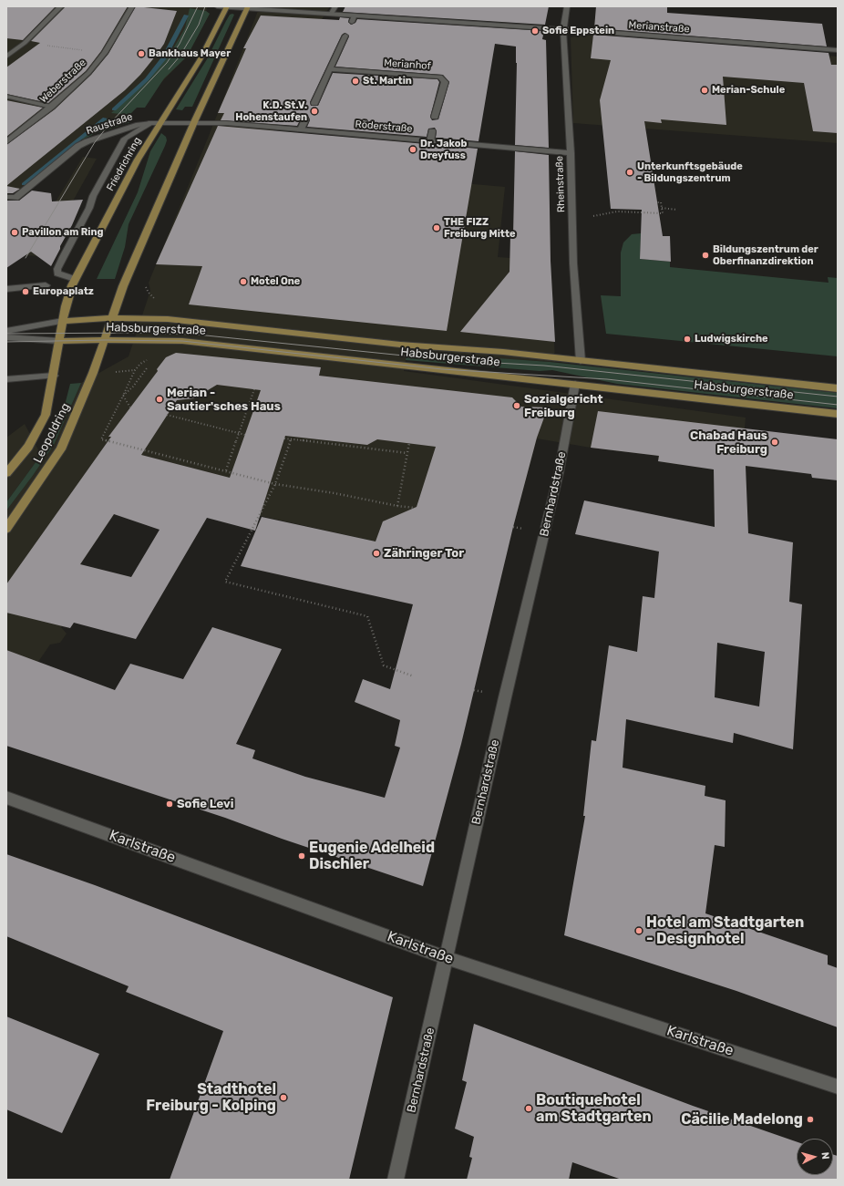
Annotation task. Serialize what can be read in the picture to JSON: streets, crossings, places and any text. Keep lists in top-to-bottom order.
{
  "streets": {
    "main road": ["Friedrichring", "Habsburgerstraße", "Leopoldring"],
    "street": [
      "Merianstraße",
      "Merianhof",
      "Weberstraße",
      "Raustraße",
      "Röderstraße",
      "Rheinstraße",
      "Bernhardstraße",
      "Karlstraße"
    ]
  },
  "crossings": [
    ["Merianstraße", "Friedrichring"],
    ["Merianstraße", "Rheinstraße"],
    ["Raustraße", "Röderstraße"],
    ["Raustraße", "Friedrichring"],
    ["Röderstraße", "Rheinstraße"],
    ["Friedrichring", "Habsburgerstraße"],
    ["Friedrichring", "Leopoldring"],
    ["Rheinstraße", "Habsburgerstraße"],
    ["Habsburgerstraße", "Leopoldring"],
    ["Habsburgerstraße", "Bernhardstraße"],
    ["Bernhardstraße", "Karlstraße"]
  ],
  "places": [
    "Sofie Eppstein",
    "Bankhaus Mayer",
    "St. Martin",
    "Merian-Schule",
    "K.D. St.V. Hohenstaufen",
    "Dr. Jakob Dreyfuss",
    "Unterkunftsgebäude - Bildungszentrum",
    "THE FIZZ Freiburg Mitte",
    "Pavillon am Ring",
    "Bildungszentrum der Oberfinanzdirektion",
    "Motel One",
    "Europaplatz",
    "Ludwigskirche",
    "Merian - Sautier'sches Haus",
    "Sozialgericht Freiburg",
    "Chabad Haus Freiburg",
    "Zähringer Tor",
    "Sofie Levi",
    "Eugenie Adelheid Dischler",
    "Hotel am Stadtgarten - Designhotel",
    "Stadthotel Freiburg - Kolping",
    "Boutiquehotel am Stadtgarten",
    "Cäcilie Madelong"
  ],
  "north": "right"
}
